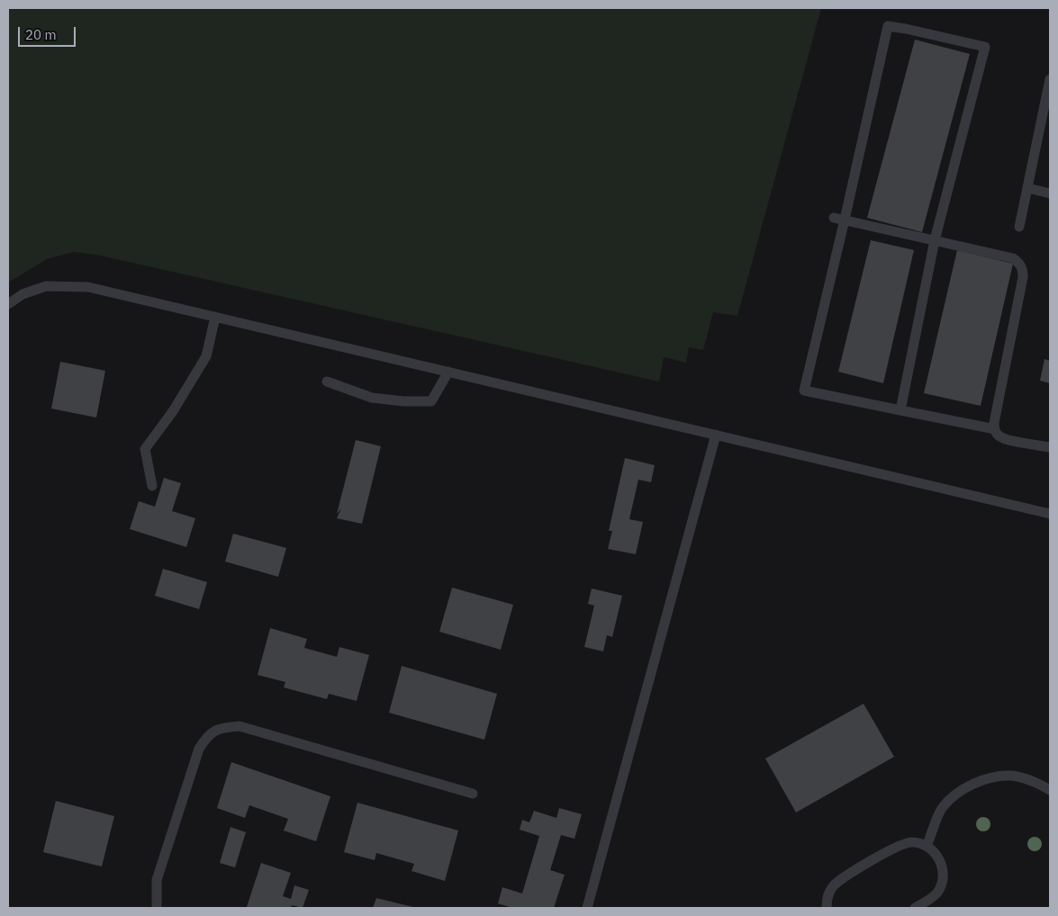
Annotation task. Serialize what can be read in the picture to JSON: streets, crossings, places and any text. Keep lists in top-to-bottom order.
{
  "scale_bar": "20 m"
}
